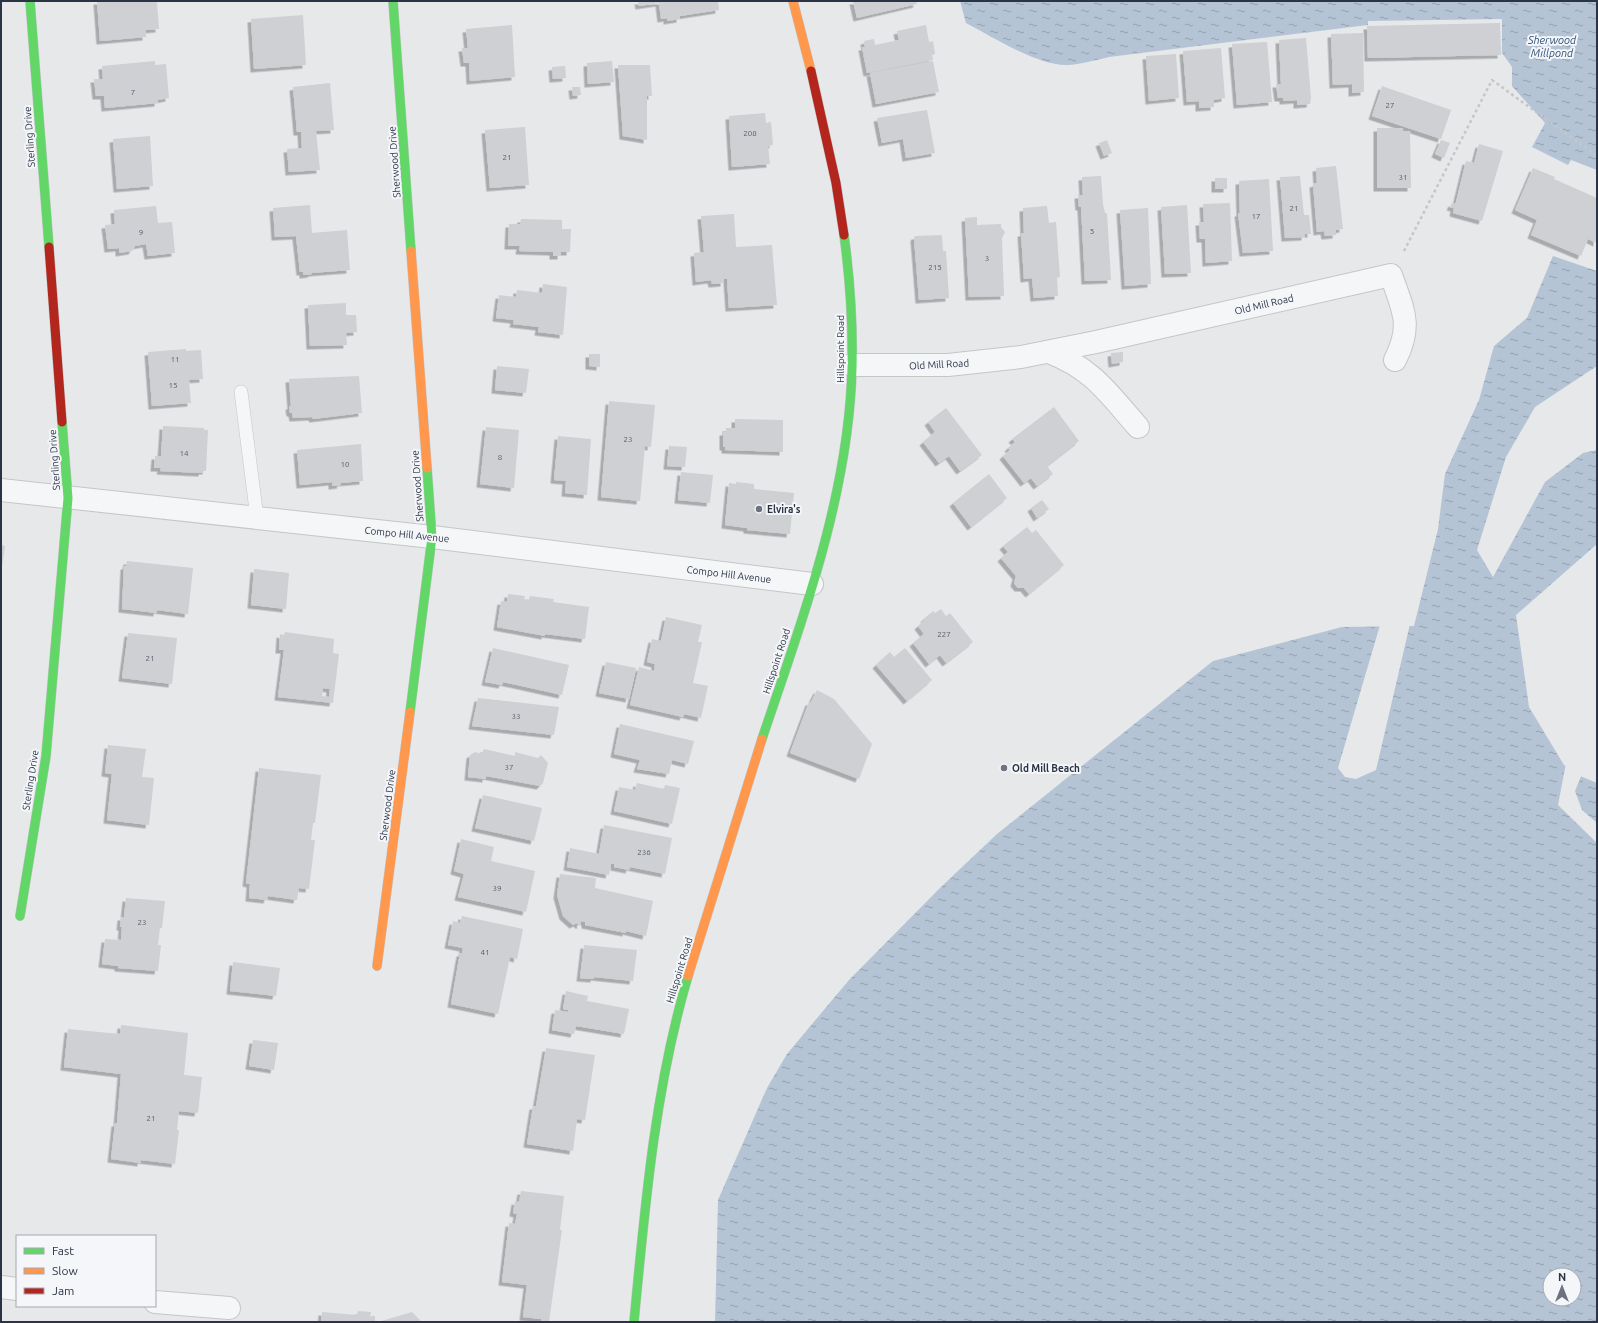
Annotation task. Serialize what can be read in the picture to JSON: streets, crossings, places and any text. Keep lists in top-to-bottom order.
{
  "streets": {
    "street": [
      "Sterling Drive",
      "Sherwood Drive",
      "Old Mill Road",
      "Hillspoint Road",
      "Compo Hill Avenue"
    ]
  },
  "crossings": [
    ["Sterling Drive", "Compo Hill Avenue"],
    ["Sherwood Drive", "Compo Hill Avenue"],
    ["Old Mill Road", "Hillspoint Road"],
    ["Hillspoint Road", "Compo Hill Avenue"]
  ],
  "water": ["Sherwood Millpond"],
  "places": ["Elvira's", "Old Mill Beach"],
  "house_numbers": [
    "7",
    "27",
    "208",
    "21",
    "31",
    "21",
    "17",
    "5",
    "9",
    "3",
    "215",
    "11",
    "15",
    "23",
    "14",
    "8",
    "10",
    "227",
    "21",
    "33",
    "37",
    "236",
    "39",
    "23",
    "41",
    "21"
  ],
  "legend": ["Fast", "Slow", "Jam"],
  "north": "top"
}
